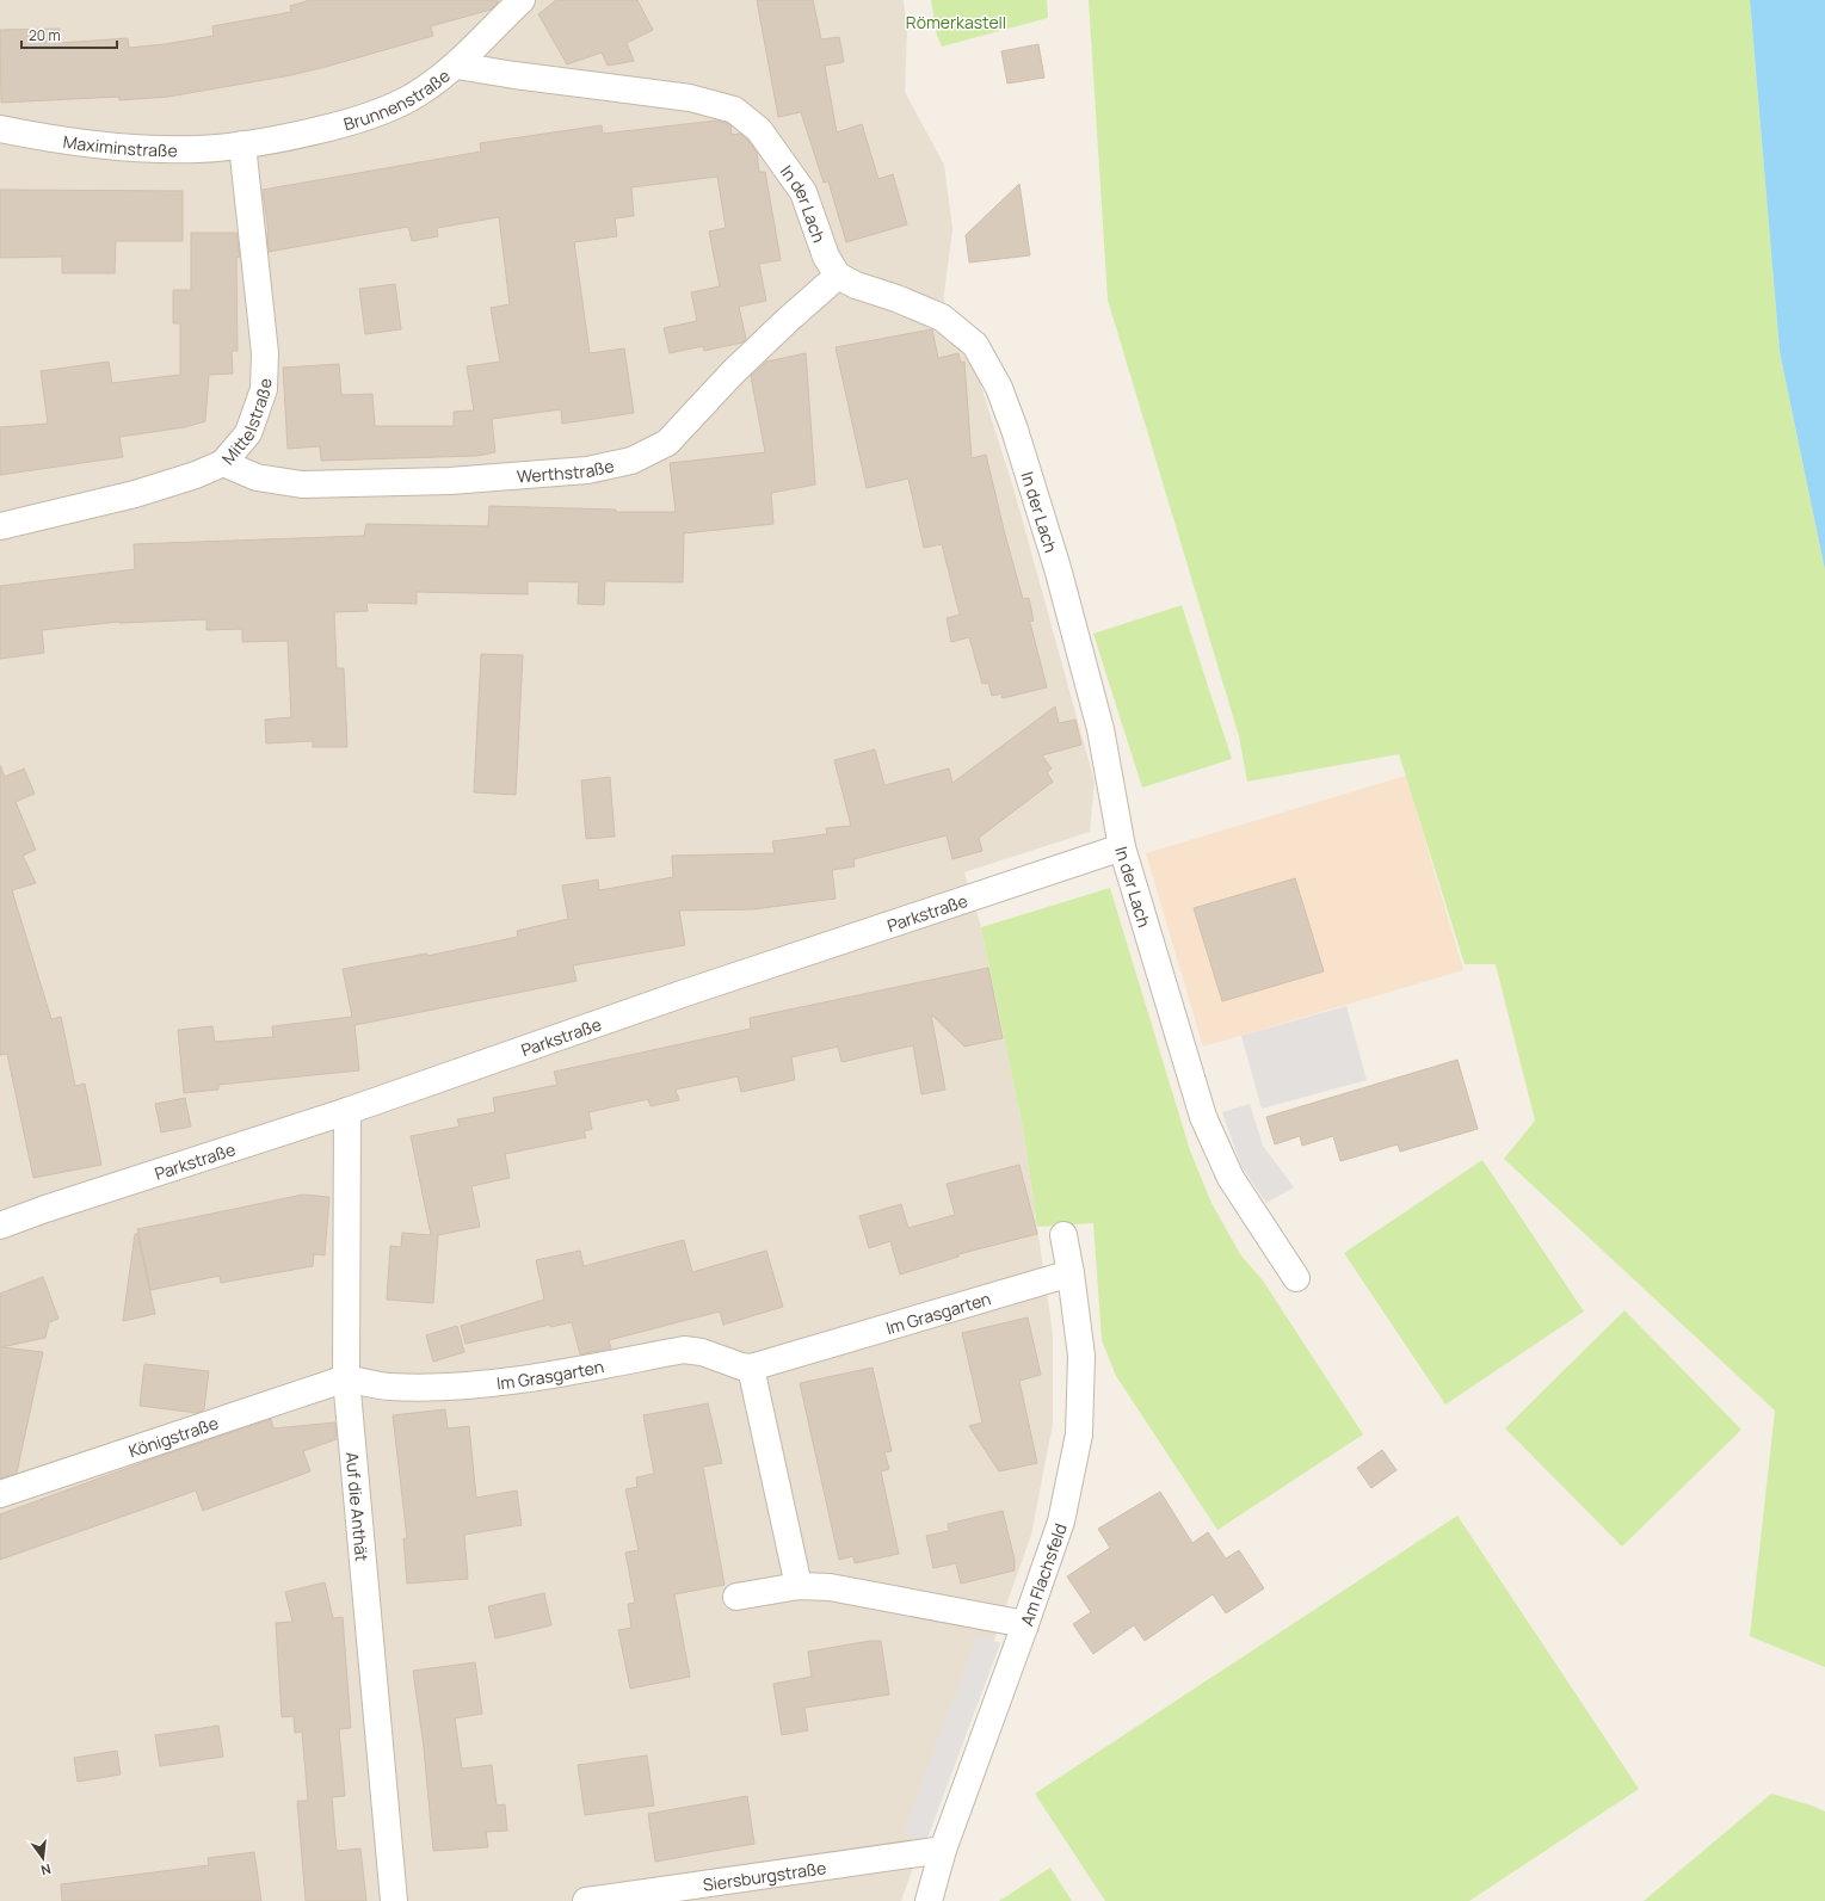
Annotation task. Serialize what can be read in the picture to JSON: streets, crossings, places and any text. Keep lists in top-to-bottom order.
{
  "streets": {
    "street": [
      "Brunnenstraße",
      "Maximinstraße",
      "In der Lach",
      "Mittelstraße",
      "Werthstraße",
      "Parkstraße",
      "Im Grasgarten",
      "Königstraße",
      "Auf die Anthät",
      "Am Flachsfeld",
      "Siersburgstraße"
    ]
  },
  "crossings": [
    ["Brunnenstraße", "Maximinstraße"],
    ["Brunnenstraße", "In der Lach"],
    ["Brunnenstraße", "Mittelstraße"],
    ["Maximinstraße", "Mittelstraße"],
    ["In der Lach", "Werthstraße"],
    ["In der Lach", "Parkstraße"],
    ["Mittelstraße", "Werthstraße"],
    ["Parkstraße", "Auf die Anthät"],
    ["Im Grasgarten", "Königstraße"],
    ["Im Grasgarten", "Auf die Anthät"],
    ["Im Grasgarten", "Am Flachsfeld"],
    ["Königstraße", "Auf die Anthät"],
    ["Am Flachsfeld", "Siersburgstraße"]
  ],
  "parks": ["Römerkastell"],
  "scale_bar": "20 m",
  "north": "bottom"
}
